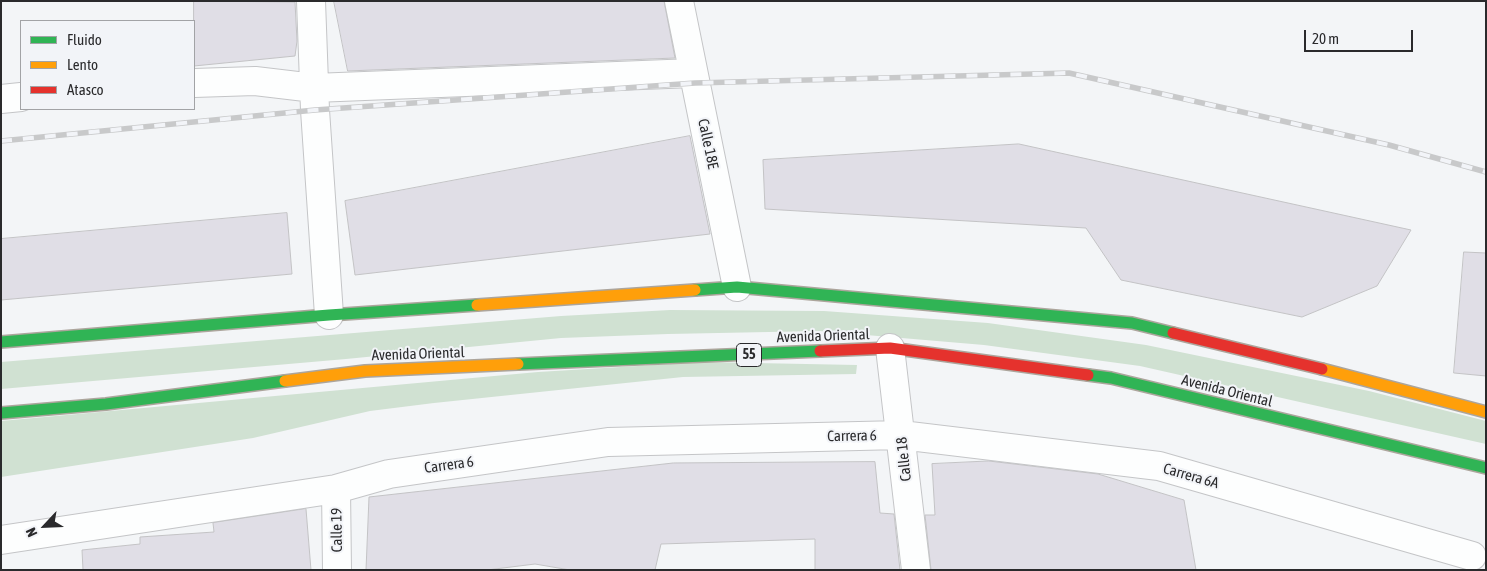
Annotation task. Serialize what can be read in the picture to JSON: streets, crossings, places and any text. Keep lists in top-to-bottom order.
{
  "streets": {
    "main road": ["Avenida Oriental", "55"],
    "street": [
      "Calle 18E",
      "Carrera 6",
      "Calle 18",
      "Carrera 6A",
      "Calle 19"
    ]
  },
  "crossings": [
    ["Avenida Oriental", "Calle 18"],
    ["Carrera 6", "Calle 18"],
    ["Carrera 6", "Carrera 6A"],
    ["Carrera 6", "Calle 19"],
    ["Calle 18", "Carrera 6A"]
  ],
  "legend": ["Fluido", "Lento", "Atasco"],
  "scale_bar": "20 m",
  "north": "bottom left"
}
